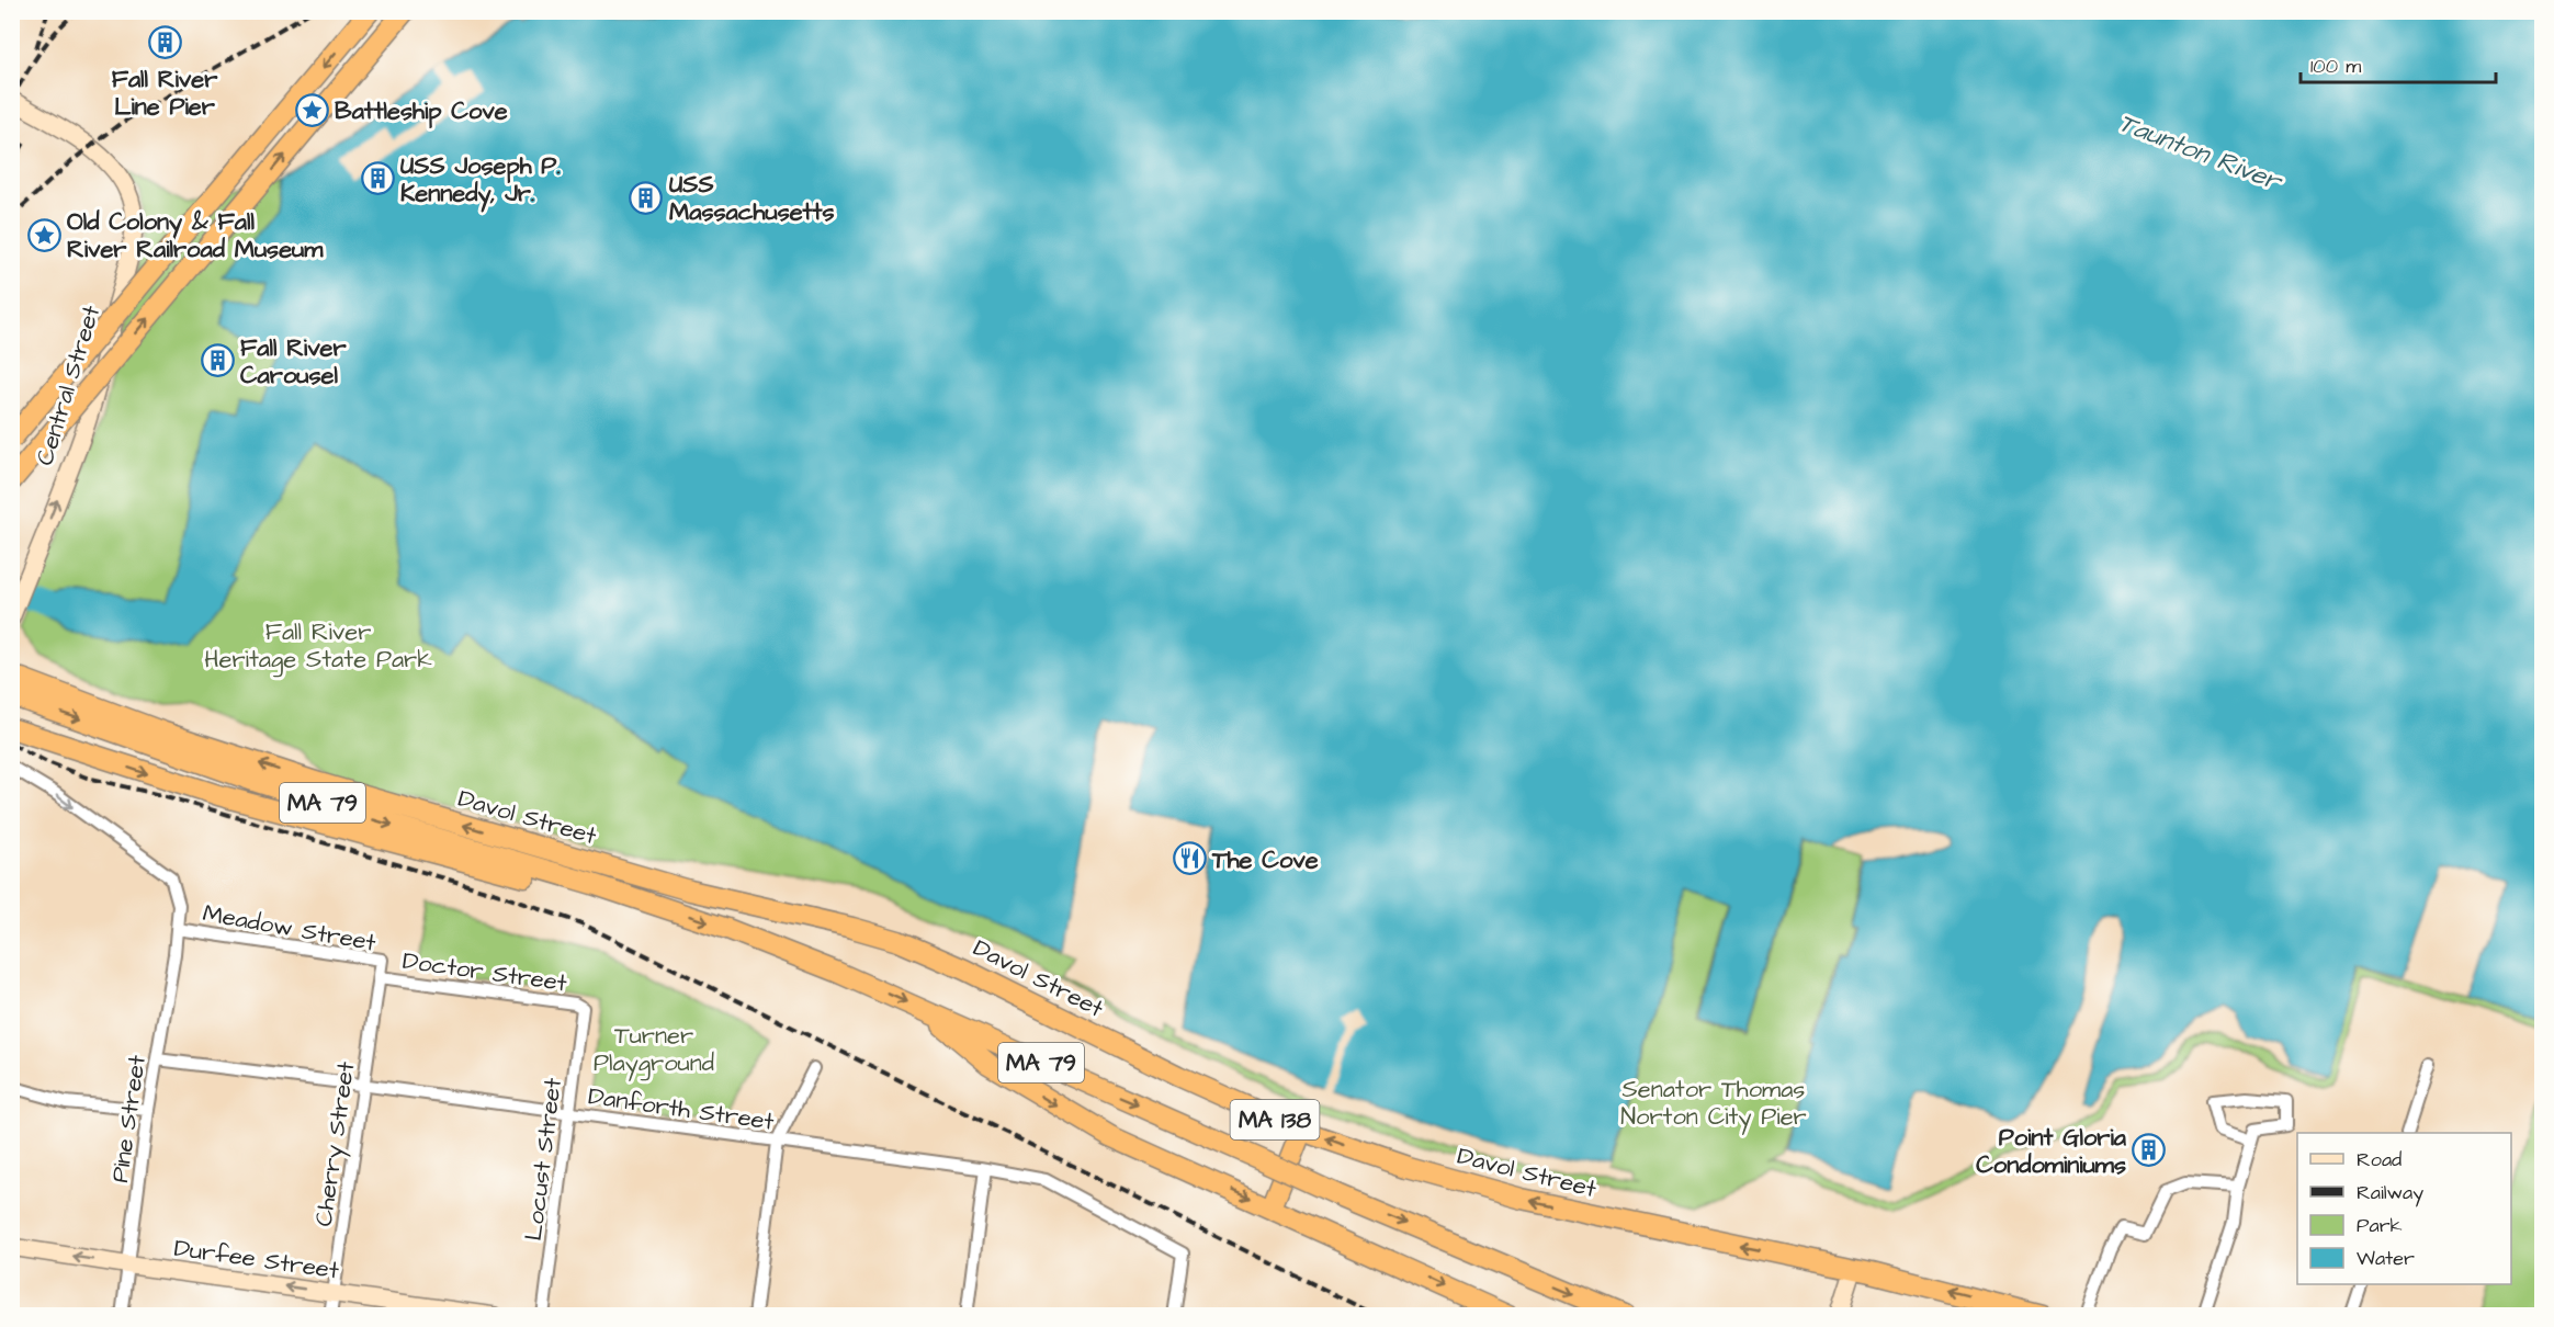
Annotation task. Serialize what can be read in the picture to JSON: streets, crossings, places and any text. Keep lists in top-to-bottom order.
{
  "streets": {
    "highway": ["MA 79", "Davol Street", "MA 138"],
    "street": [
      "Central Street",
      "Meadow Street",
      "Doctor Street",
      "Danforth Street",
      "Pine Street",
      "Cherry Street",
      "Locust Street",
      "Durfee Street"
    ]
  },
  "crossings": [
    ["Meadow Street", "Doctor Street"],
    ["Meadow Street", "Pine Street"],
    ["Meadow Street", "Cherry Street"],
    ["Doctor Street", "Cherry Street"],
    ["Doctor Street", "Locust Street"],
    ["Danforth Street", "Pine Street"],
    ["Danforth Street", "Cherry Street"],
    ["Danforth Street", "Locust Street"],
    ["Pine Street", "Durfee Street"],
    ["Cherry Street", "Durfee Street"]
  ],
  "one_way": ["Central Street", "Pine Street", "Durfee Street"],
  "water": ["Taunton River"],
  "parks": ["Fall River Heritage State Park", "Turner Playground", "Senator Thomas Norton City Pier"],
  "places": {
    "building": [
      "Fall River Line Pier",
      "USS Joseph P. Kennedy, Jr.",
      "USS Massachusetts",
      "Fall River Carousel",
      "Point Gloria Condominiums"
    ],
    "place": ["Battleship Cove", "Old Colony & Fall River Railroad Museum"],
    "restaurant": ["The Cove"]
  },
  "legend": [
    "Road",
    "Railway",
    "Park",
    "Water"
  ],
  "scale_bar": "100 m"
}
